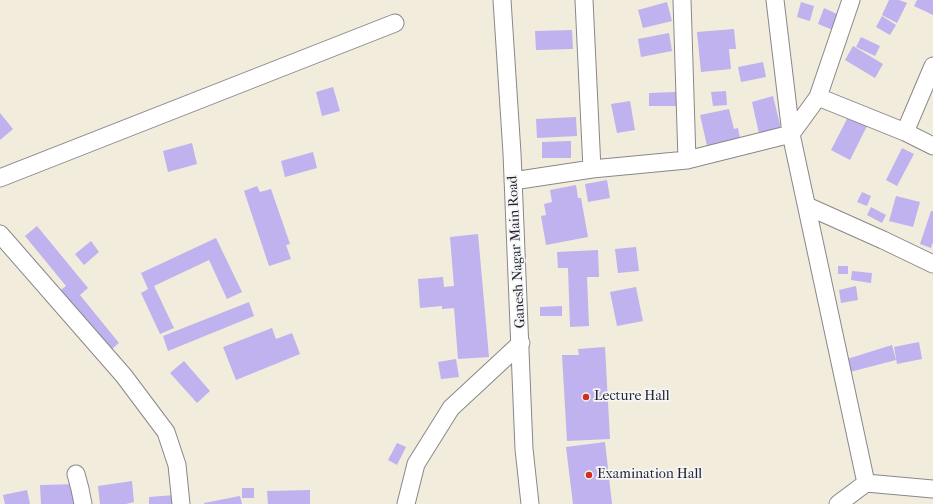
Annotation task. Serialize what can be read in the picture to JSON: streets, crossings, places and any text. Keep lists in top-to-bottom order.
{
  "streets": {
    "street": ["Ganesh Nagar Main Road"]
  },
  "places": ["Lecture Hall", "Examination Hall"]
}
